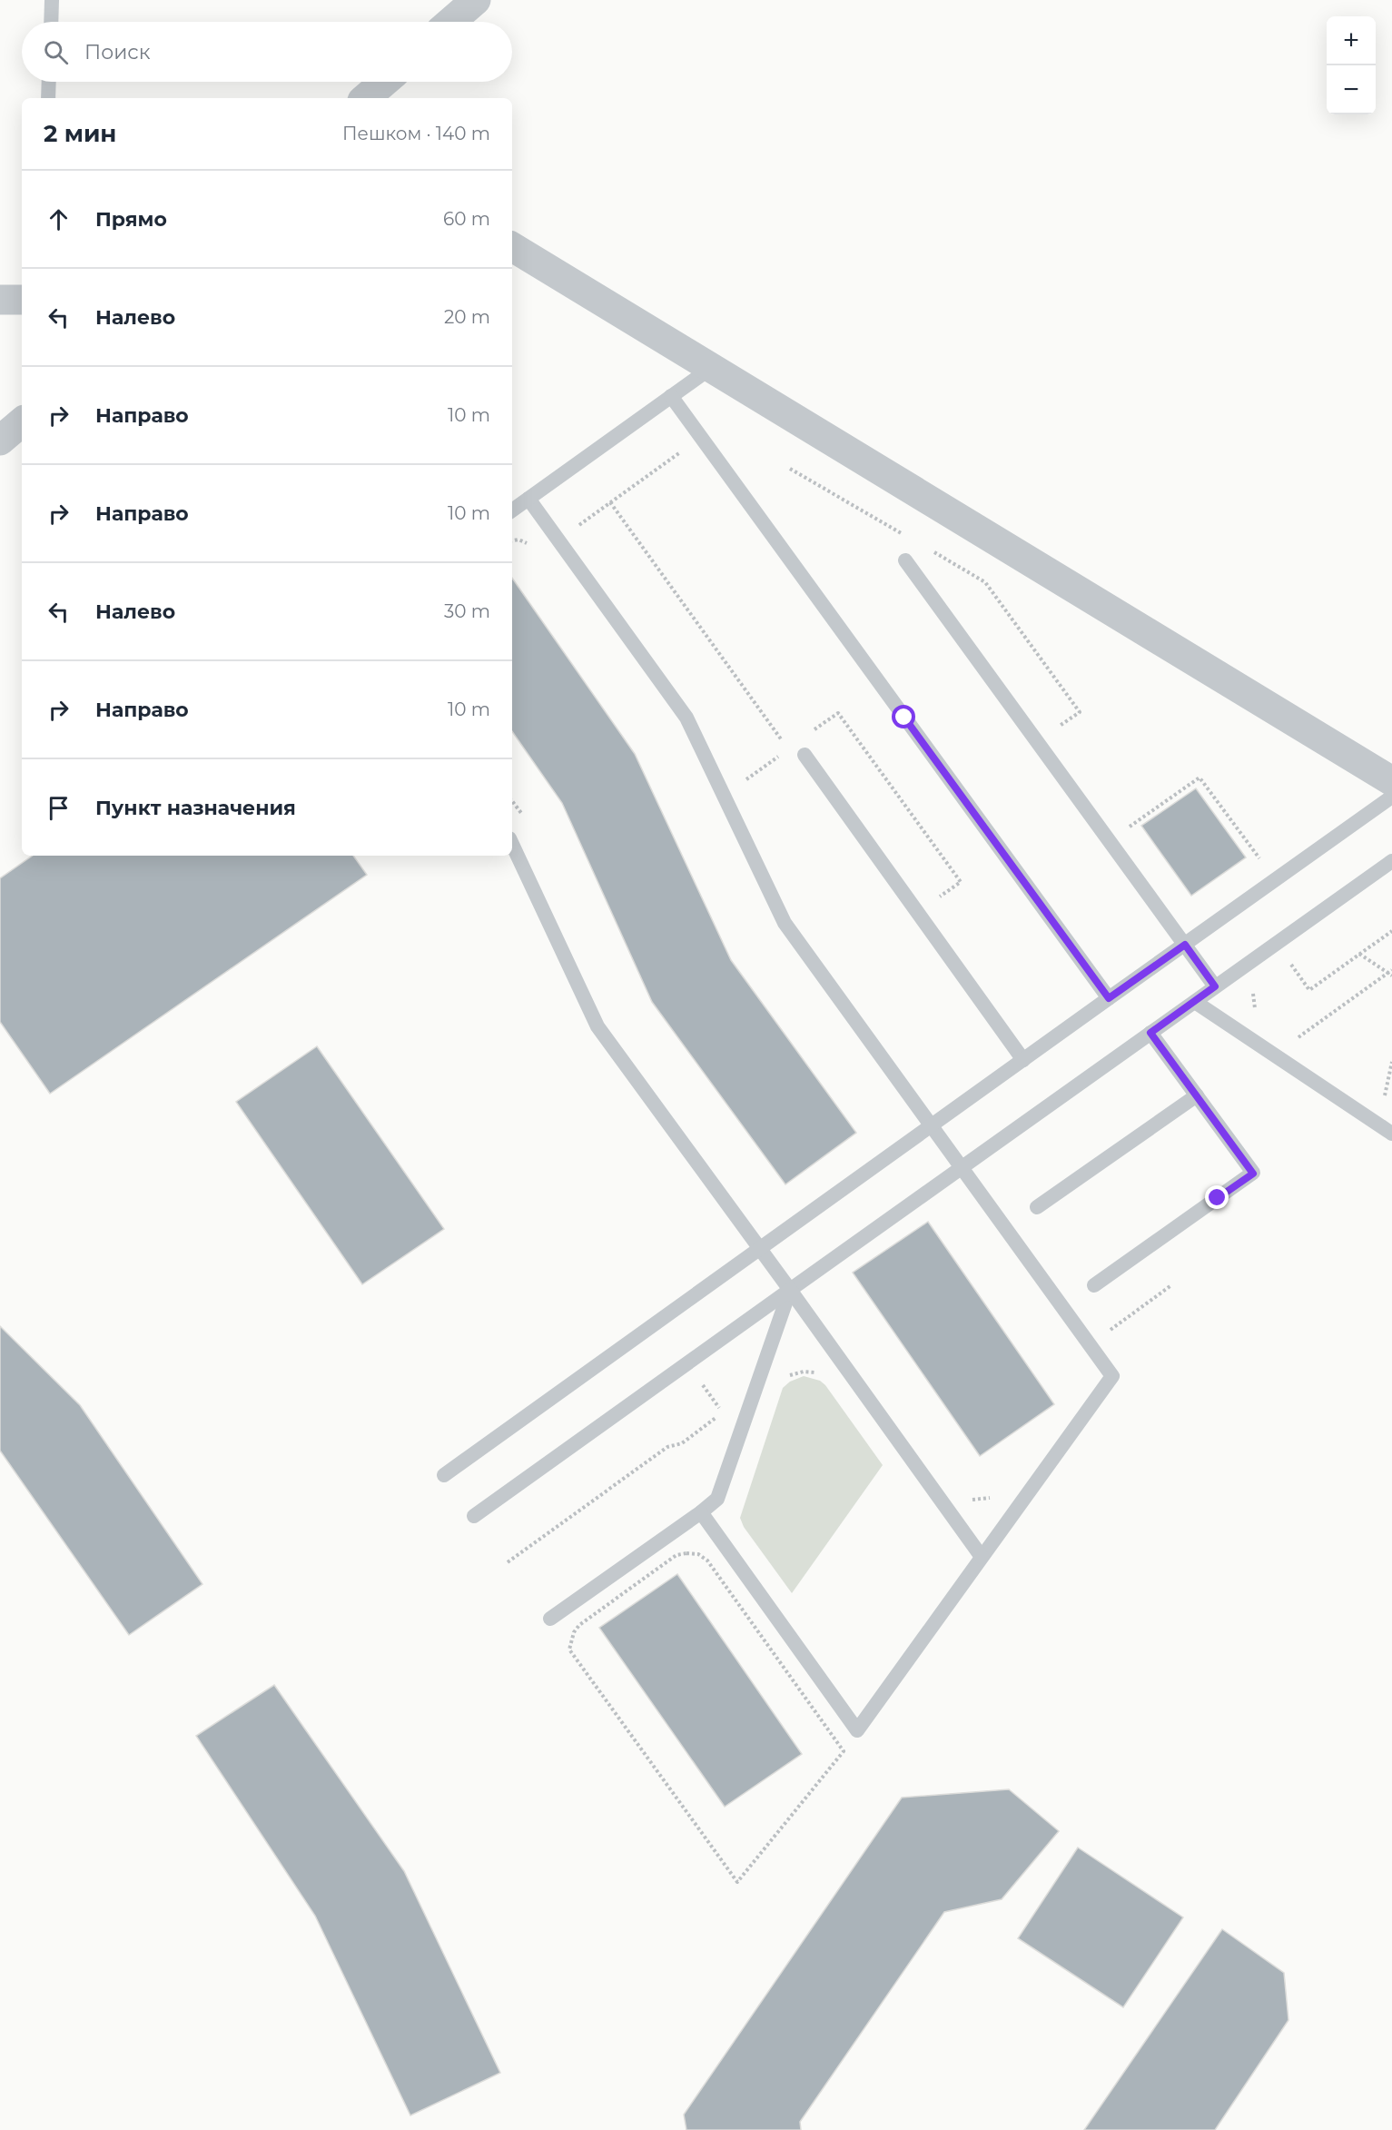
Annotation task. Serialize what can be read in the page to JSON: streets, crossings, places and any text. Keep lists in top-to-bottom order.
{
  "page": {
    "map_buttons": ["+", "−"],
    "search": "Поиск",
    "heading": ["2 мин", "Пешком · 140 m"],
    "list": [
      ["Прямо", "60 m"],
      ["Налево", "20 m"],
      ["Направо", "10 m"],
      ["Направо", "10 m"],
      ["Налево", "30 m"],
      ["Направо", "10 m"],
      "Пункт назначения"
    ]
  }
}
